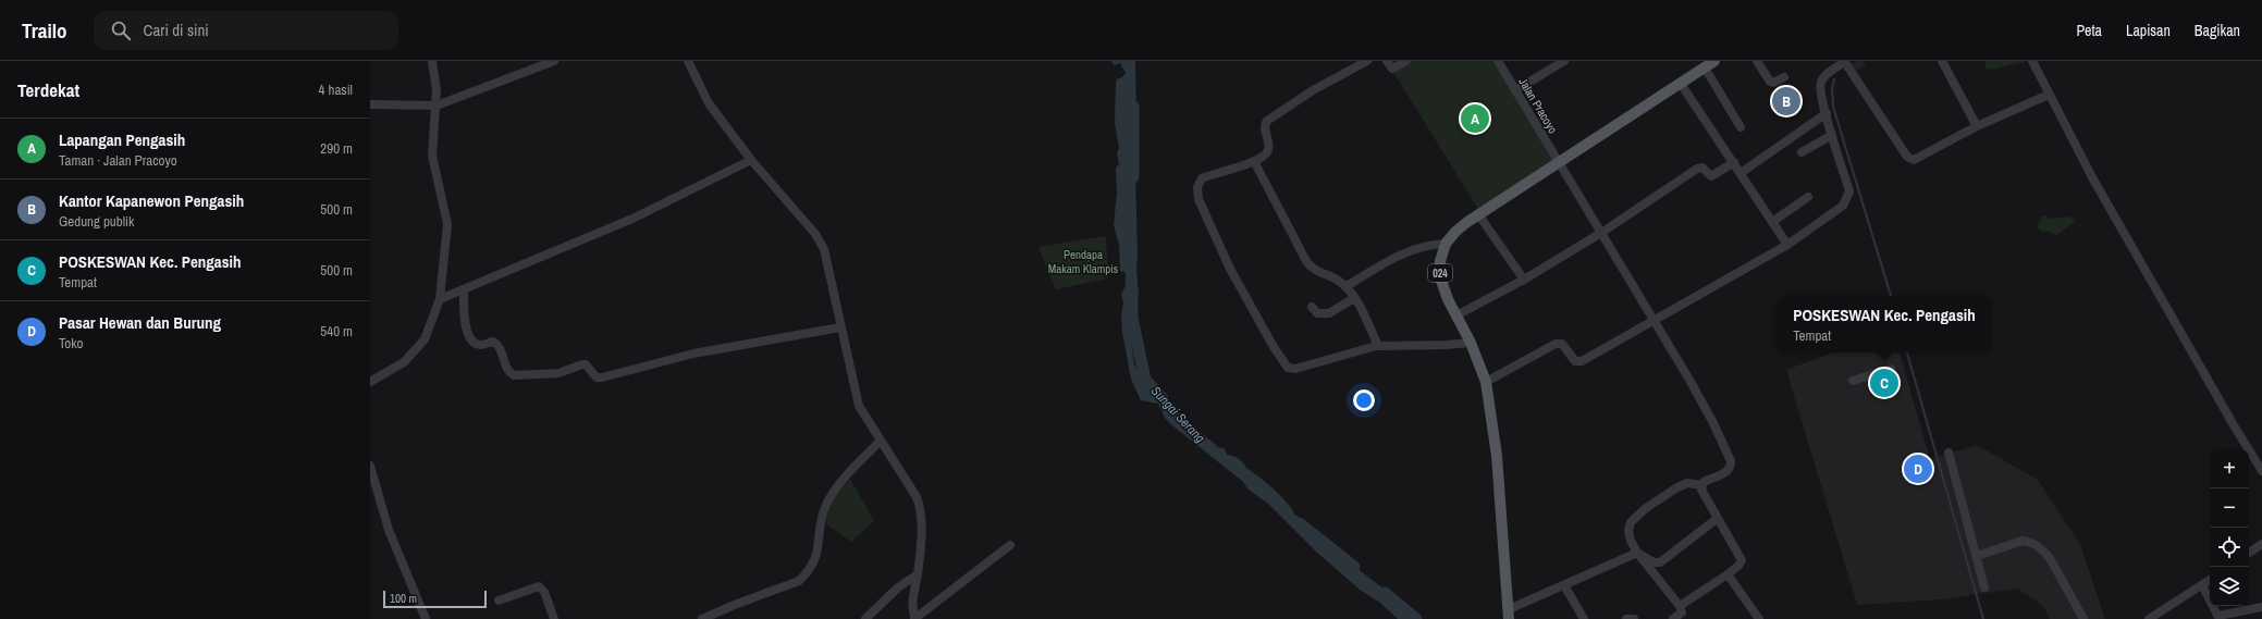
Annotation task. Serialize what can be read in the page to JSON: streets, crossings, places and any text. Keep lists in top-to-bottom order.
{
  "streets": {
    "main road": ["024"],
    "street": ["Jalan Pracoyo"]
  },
  "crossings": [
    ["Jalan Pracoyo", "024"]
  ],
  "water": ["Sungai Serang"],
  "parks": ["Pendapa Makam Klampis"],
  "scale_bar": "100 m",
  "page": {
    "header": "Trailo",
    "search": "Cari di sini",
    "nav": ["Peta", "Lapisan", "Bagikan"],
    "heading": ["Terdekat", "4 hasil"],
    "pins": [
      "B",
      "A",
      "C",
      "D"
    ],
    "list": [
      {
        "mark": "A",
        "name": "Lapangan Pengasih",
        "note": "Taman · Jalan Pracoyo",
        "value": "290 m"
      },
      {
        "mark": "B",
        "name": "Kantor Kapanewon Pengasih",
        "note": "Gedung publik",
        "value": "500 m"
      },
      {
        "mark": "C",
        "name": "POSKESWAN Kec. Pengasih",
        "note": "Tempat",
        "value": "500 m"
      },
      {
        "mark": "D",
        "name": "Pasar Hewan dan Burung",
        "note": "Toko",
        "value": "540 m"
      }
    ],
    "popup": ["POSKESWAN Kec. Pengasih", "Tempat"],
    "map_buttons": ["+", "−"],
    "scale": "100 m"
  }
}
